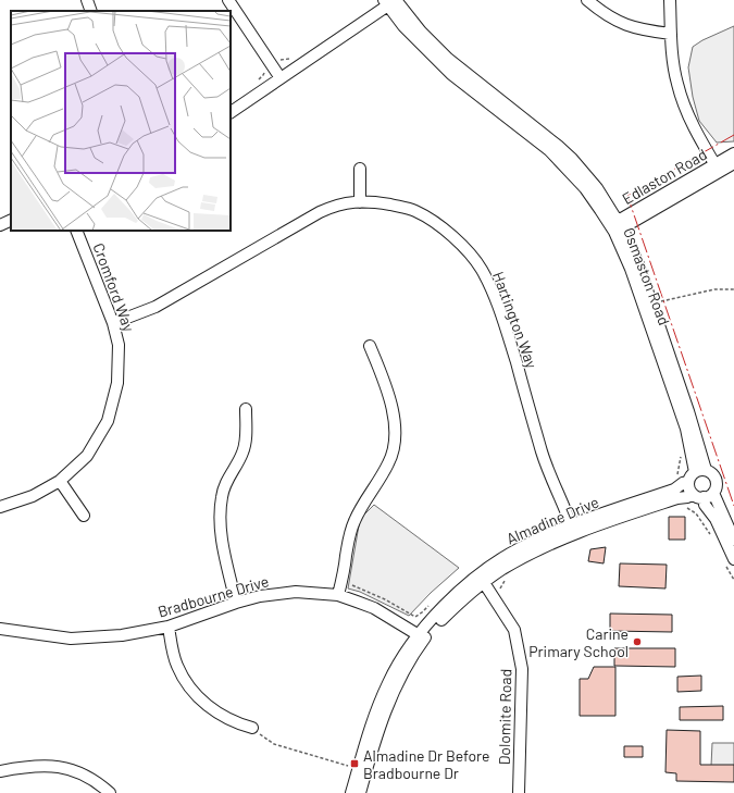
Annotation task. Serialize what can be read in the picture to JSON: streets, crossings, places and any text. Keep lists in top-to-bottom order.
{
  "streets": {
    "street": [
      "Edlaston Road",
      "Osmaston Road",
      "Cromford Way",
      "Hartington Way",
      "Almadine Drive",
      "Bradbourne Drive",
      "Dolomite Road"
    ]
  },
  "crossings": [
    ["Edlaston Road", "Osmaston Road"],
    ["Osmaston Road", "Almadine Drive"],
    ["Cromford Way", "Hartington Way"],
    ["Hartington Way", "Almadine Drive"],
    ["Almadine Drive", "Bradbourne Drive"],
    ["Almadine Drive", "Dolomite Road"]
  ],
  "places": {
    "other": ["Carine Primary School"],
    "transit": ["Almadine Dr Before Bradbourne Dr"]
  }
}
